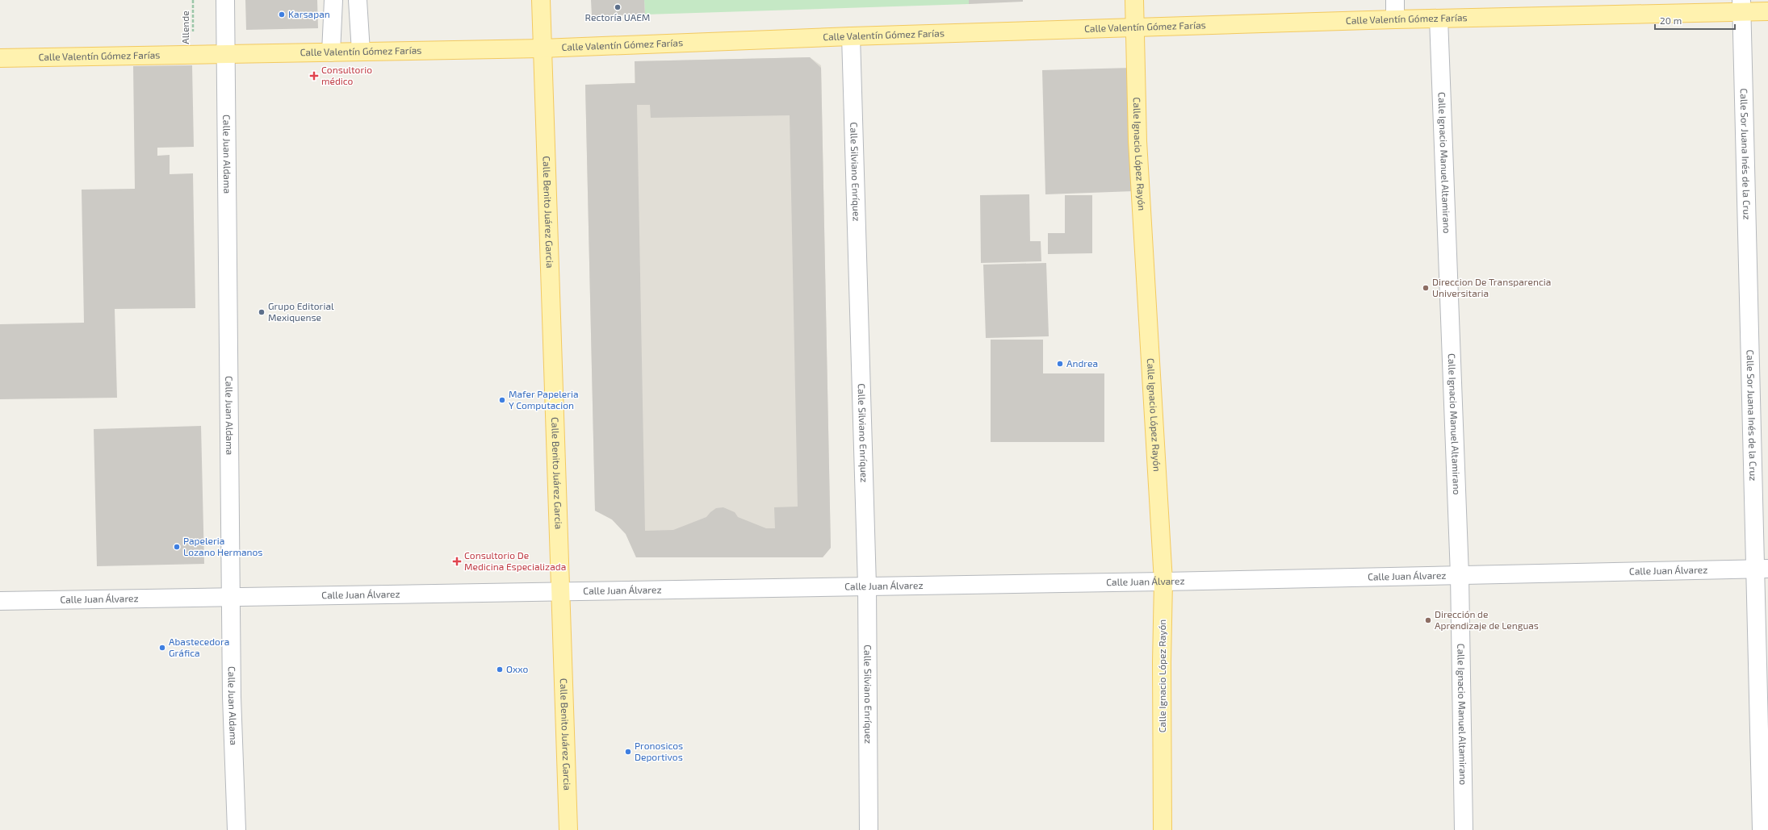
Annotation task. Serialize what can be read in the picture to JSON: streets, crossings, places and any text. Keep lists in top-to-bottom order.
{
  "streets": {
    "main road": ["Calle Valentín Gómez Farías", "Calle Ignacio López Rayón", "Calle Benito Juárez Garcia"],
    "street": [
      "Calle Juan Aldama",
      "Calle Sor Juana Inés de la Cruz",
      "Calle Ignacio Manuel Altamirano",
      "Calle Silviano Enríquez",
      "Calle Juan Álvarez"
    ],
    "path": ["Allende"]
  },
  "crossings": [
    ["Calle Valentín Gómez Farías", "Allende"],
    ["Calle Valentín Gómez Farías", "Calle Juan Aldama"],
    ["Calle Valentín Gómez Farías", "Calle Ignacio López Rayón"],
    ["Calle Valentín Gómez Farías", "Calle Sor Juana Inés de la Cruz"],
    ["Calle Valentín Gómez Farías", "Calle Ignacio Manuel Altamirano"],
    ["Calle Valentín Gómez Farías", "Calle Silviano Enríquez"],
    ["Calle Valentín Gómez Farías", "Calle Benito Juárez Garcia"],
    ["Calle Juan Aldama", "Calle Juan Álvarez"],
    ["Calle Ignacio López Rayón", "Calle Juan Álvarez"],
    ["Calle Sor Juana Inés de la Cruz", "Calle Juan Álvarez"],
    ["Calle Ignacio Manuel Altamirano", "Calle Juan Álvarez"],
    ["Calle Silviano Enríquez", "Calle Juan Álvarez"],
    ["Calle Benito Juárez Garcia", "Calle Juan Álvarez"]
  ],
  "places": {
    "other": [
      "Rectoría UAEM",
      "Karsapan",
      "Direccion De Transparencia Universitaria",
      "Grupo Editorial Mexiquense",
      "Andrea",
      "Mafer Papeleria Y Computacion",
      "Papeleria Lozano Hermanos",
      "Dirección de Aprendizaje de Lenguas",
      "Abastecedora Gráfica",
      "Oxxo",
      "Pronosicos Deportivos"
    ],
    "health": ["Consultorio médico", "Consultorio De Medicina Especializada"]
  },
  "scale_bar": "20 m"
}
